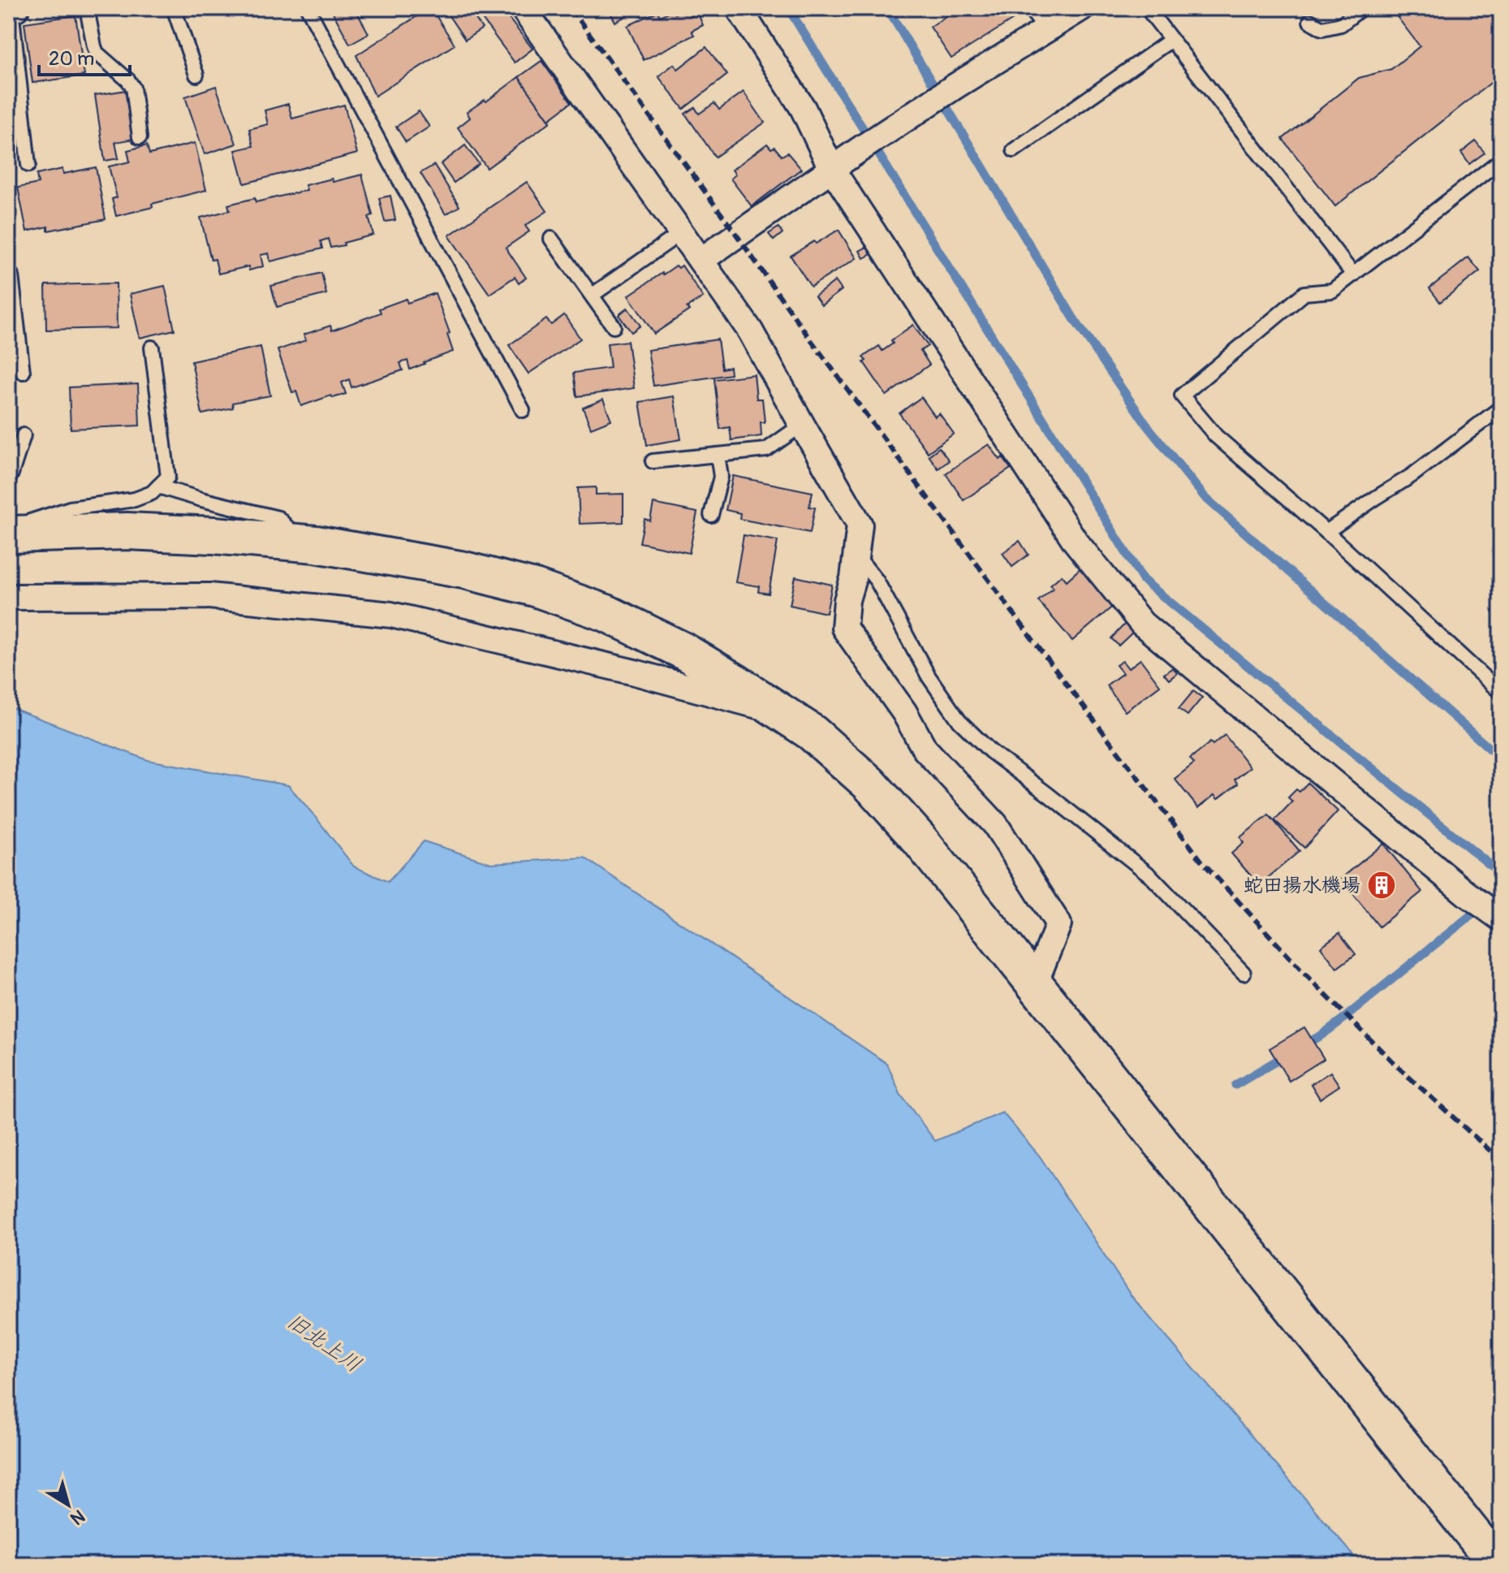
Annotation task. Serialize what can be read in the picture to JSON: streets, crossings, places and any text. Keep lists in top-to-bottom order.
{
  "water": ["旧北上川"],
  "places": {
    "building": ["蛇田揚水機場"]
  },
  "scale_bar": "20 m",
  "north": "bottom right"
}
